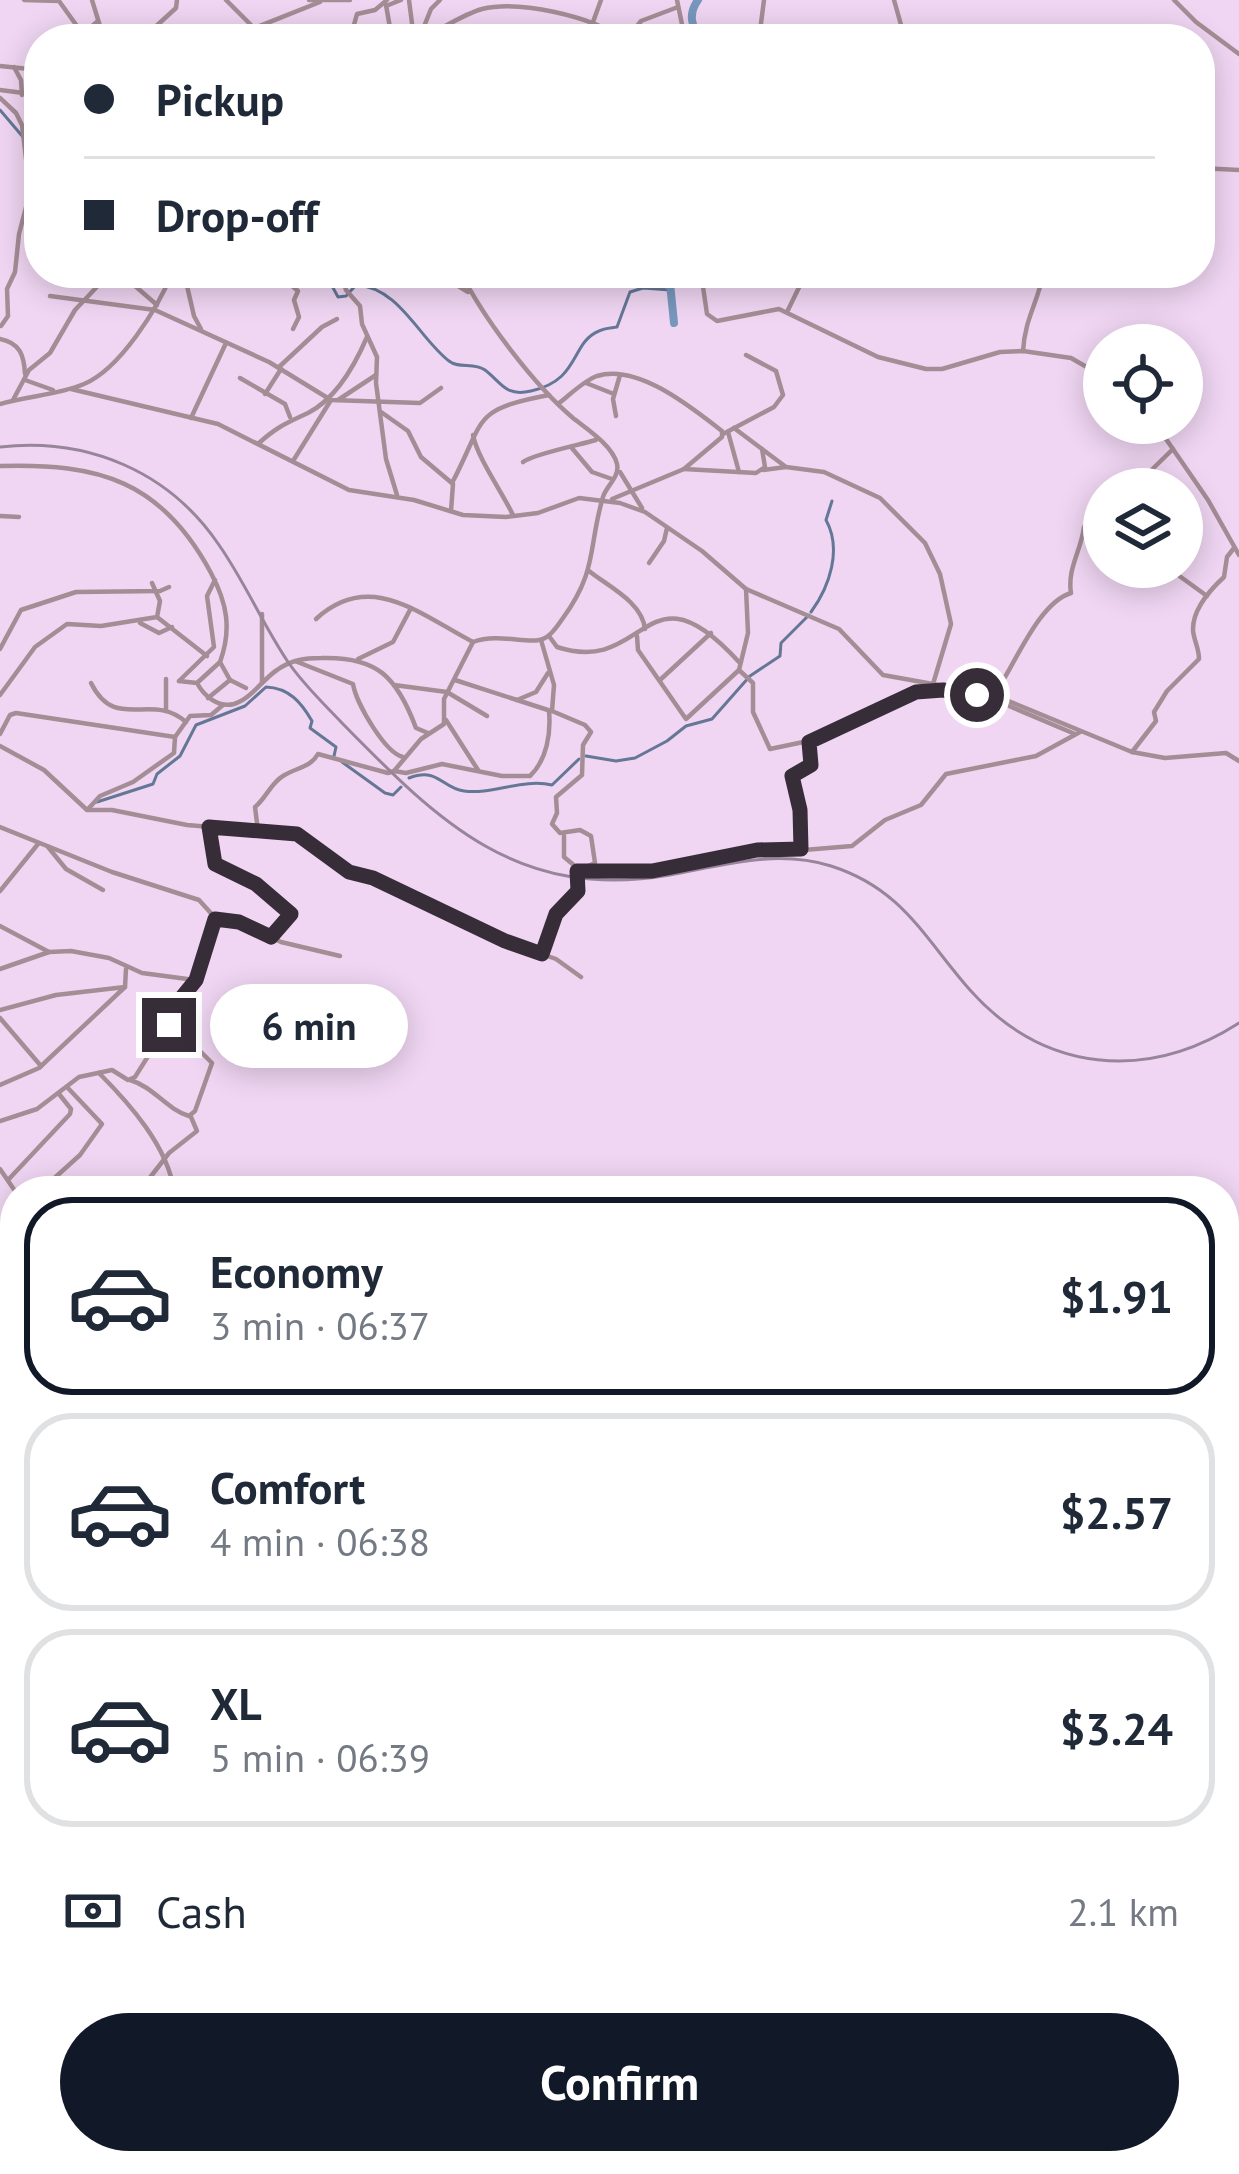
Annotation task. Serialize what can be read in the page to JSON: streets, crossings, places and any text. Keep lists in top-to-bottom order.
{
  "page": {
    "banner": ["Pickup", "Drop-off"],
    "bubble": "6 min",
    "list": [
      {
        "name": "Economy",
        "note": "3 min · 06:37",
        "value": "$1.91"
      },
      {
        "name": "Comfort",
        "note": "4 min · 06:38",
        "value": "$2.57"
      },
      {
        "name": "XL",
        "note": "5 min · 06:39",
        "value": "$3.24"
      }
    ],
    "pay": ["Cash", "2.1 km"],
    "buttons": "Confirm"
  }
}
